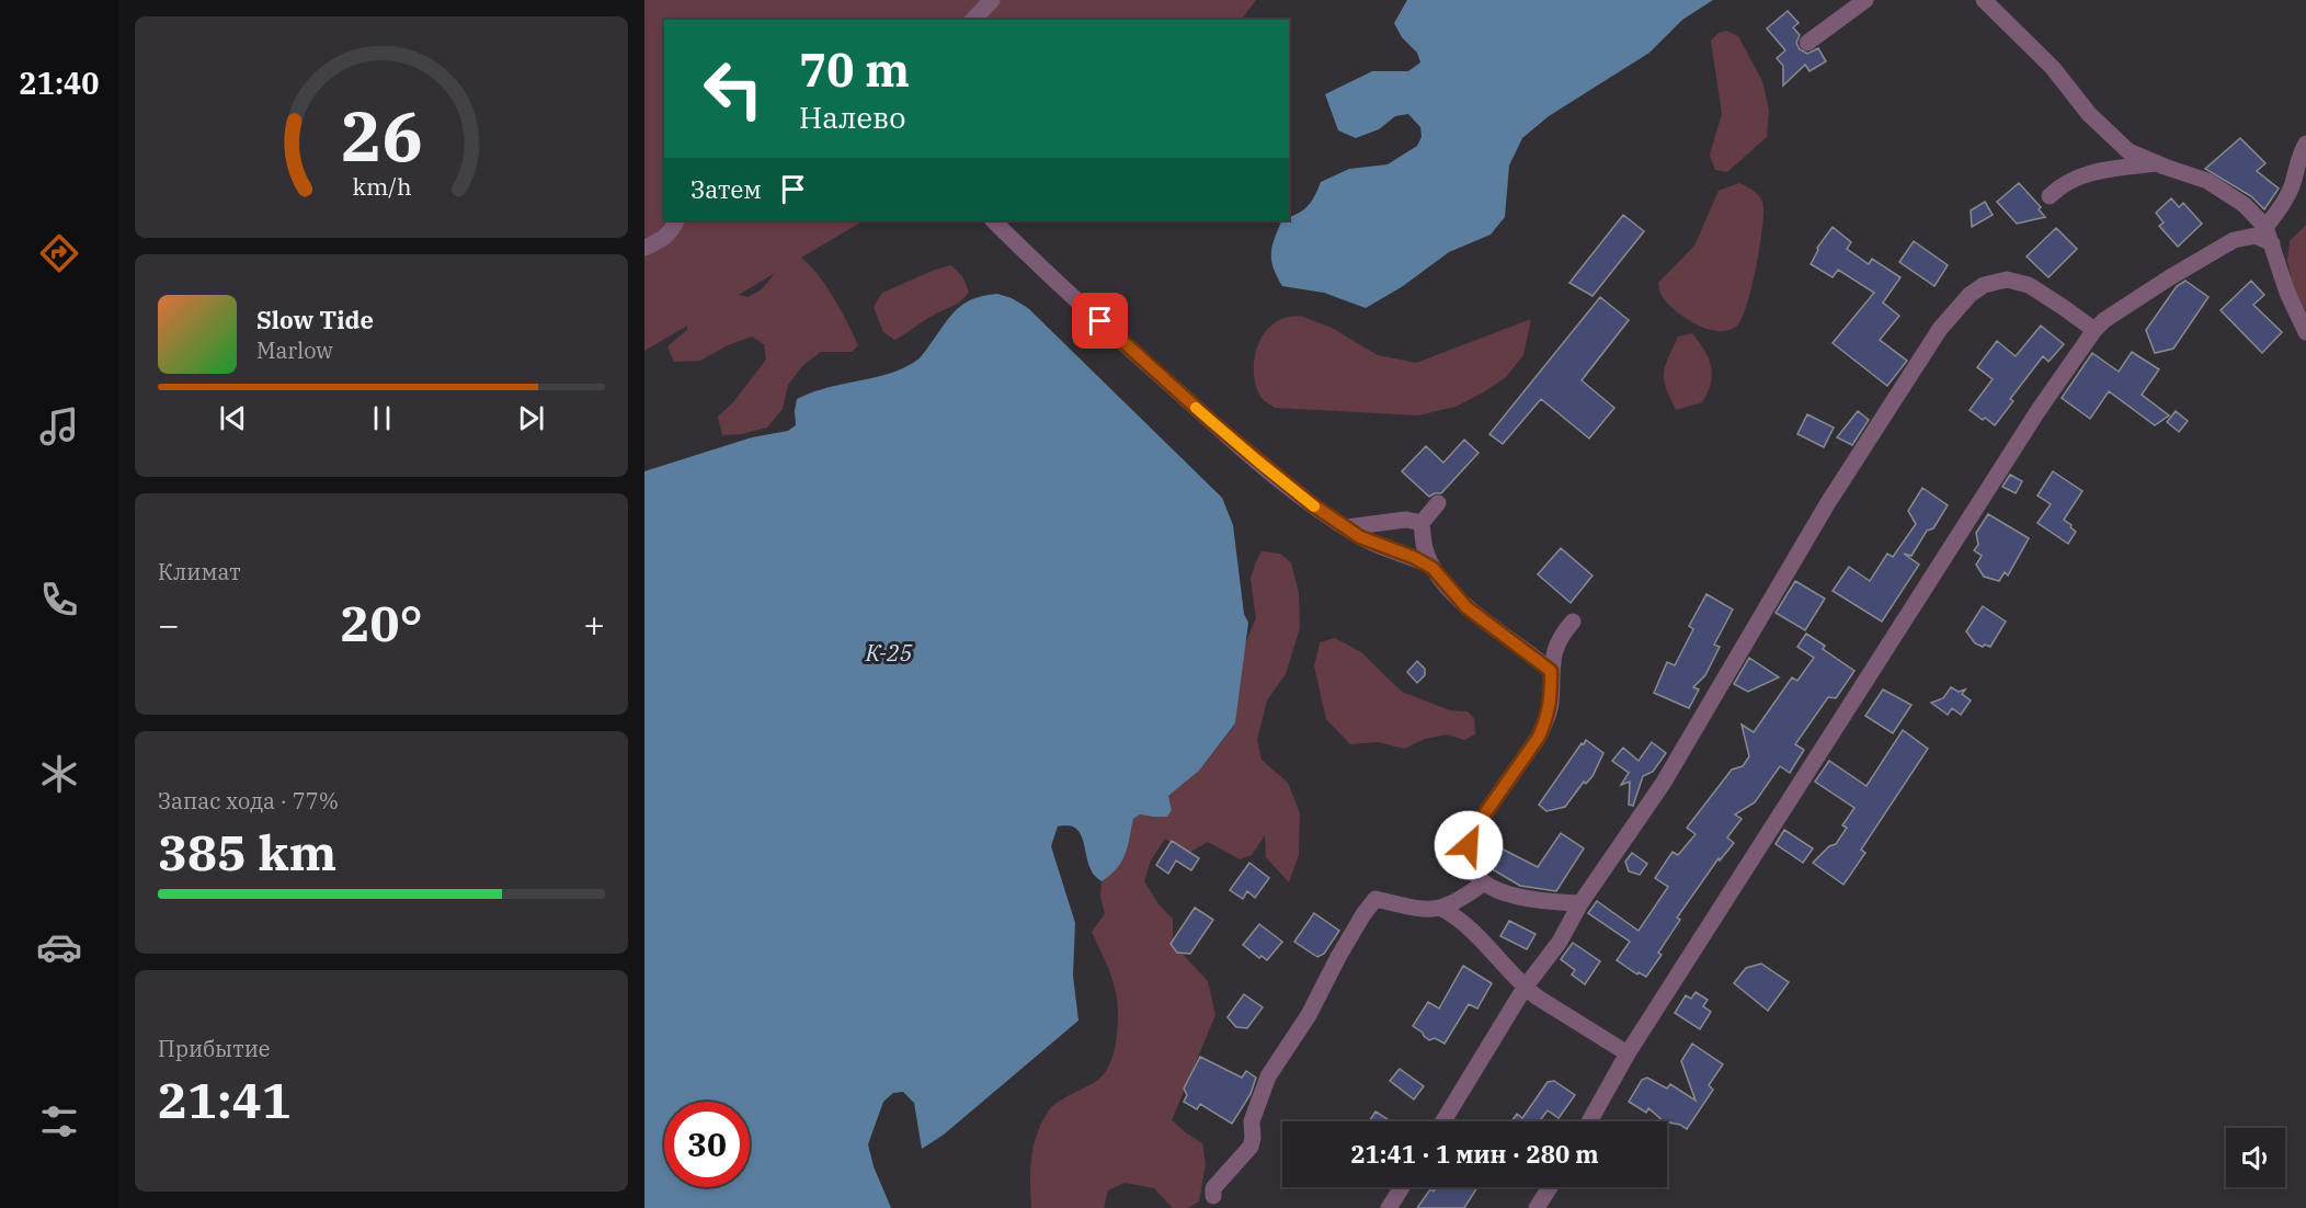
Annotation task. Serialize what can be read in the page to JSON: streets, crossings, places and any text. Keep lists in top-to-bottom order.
{
  "water": ["К-25"],
  "page": {
    "tabs": "21:40",
    "turn": ["70 m", "Налево"],
    "then": "Затем",
    "song": ["Slow Tide", "Marlow"],
    "tile": [
      "Климат",
      ["Запас хода · 77%", "385 km"],
      ["Прибытие", "21:41"]
    ],
    "heat": ["−", "20°", "+"],
    "limit": "30",
    "trip": "21:41 · 1 мин · 280 m",
    "gauge": ["26", "km/h"]
  }
}
